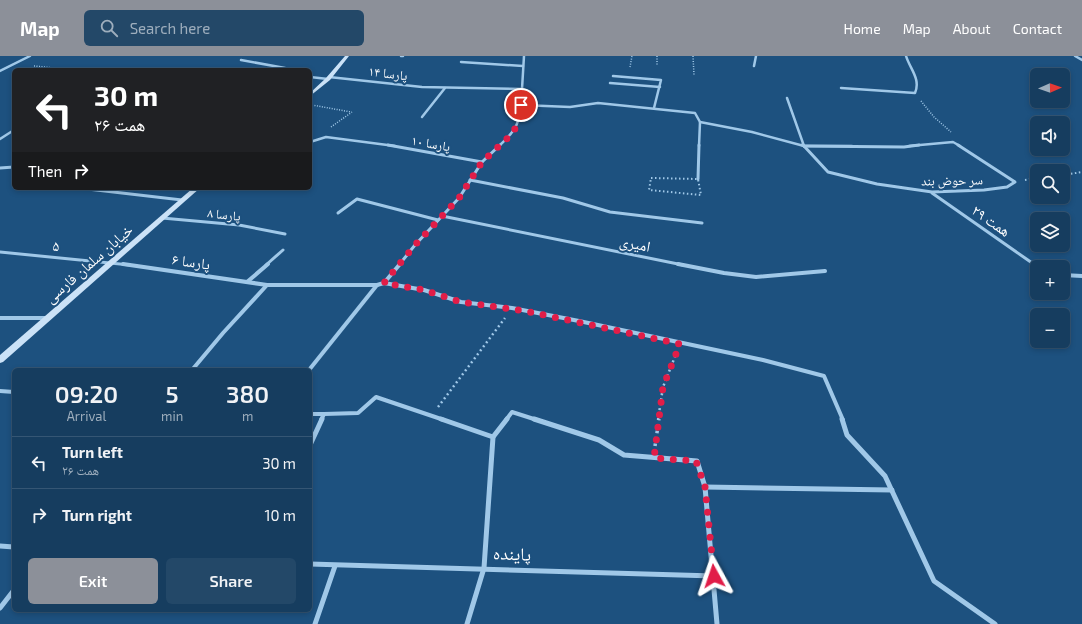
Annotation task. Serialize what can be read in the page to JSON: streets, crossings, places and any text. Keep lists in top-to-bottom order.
{
  "streets": {
    "main road": ["خیابان سلمان فارسی"],
    "street": [
      "پارسا ۱۴",
      "پارسا ۱۰",
      "سر حوض بند",
      "پارسا ۸",
      "همت ۲۹",
      "امیری",
      "۵",
      "پارسا ۶",
      "پاینده"
    ]
  },
  "crossings": [
    ["سر حوض بند", "همت ۲۹"],
    ["پارسا ۸", "خیابان سلمان فارسی"],
    ["۵", "پارسا ۶"],
    ["۵", "خیابان سلمان فارسی"],
    ["پارسا ۶", "خیابان سلمان فارسی"]
  ],
  "north": "right",
  "page": {
    "header": "Map",
    "search": "Search here",
    "nav": [
      "Home",
      "Map",
      "About",
      "Contact"
    ],
    "map_buttons": ["+", "−"],
    "turn": ["30 m", "همت ۲۶"],
    "then": "Then",
    "eta": [
      "09:20",
      "Arrival",
      "5",
      "min",
      "380",
      "m"
    ],
    "list": [
      {
        "name": "Turn left",
        "note": "همت ۲۶",
        "value": "30 m"
      },
      {
        "name": "Turn right",
        "value": "10 m"
      }
    ],
    "buttons": ["Exit", "Share"]
  }
}
